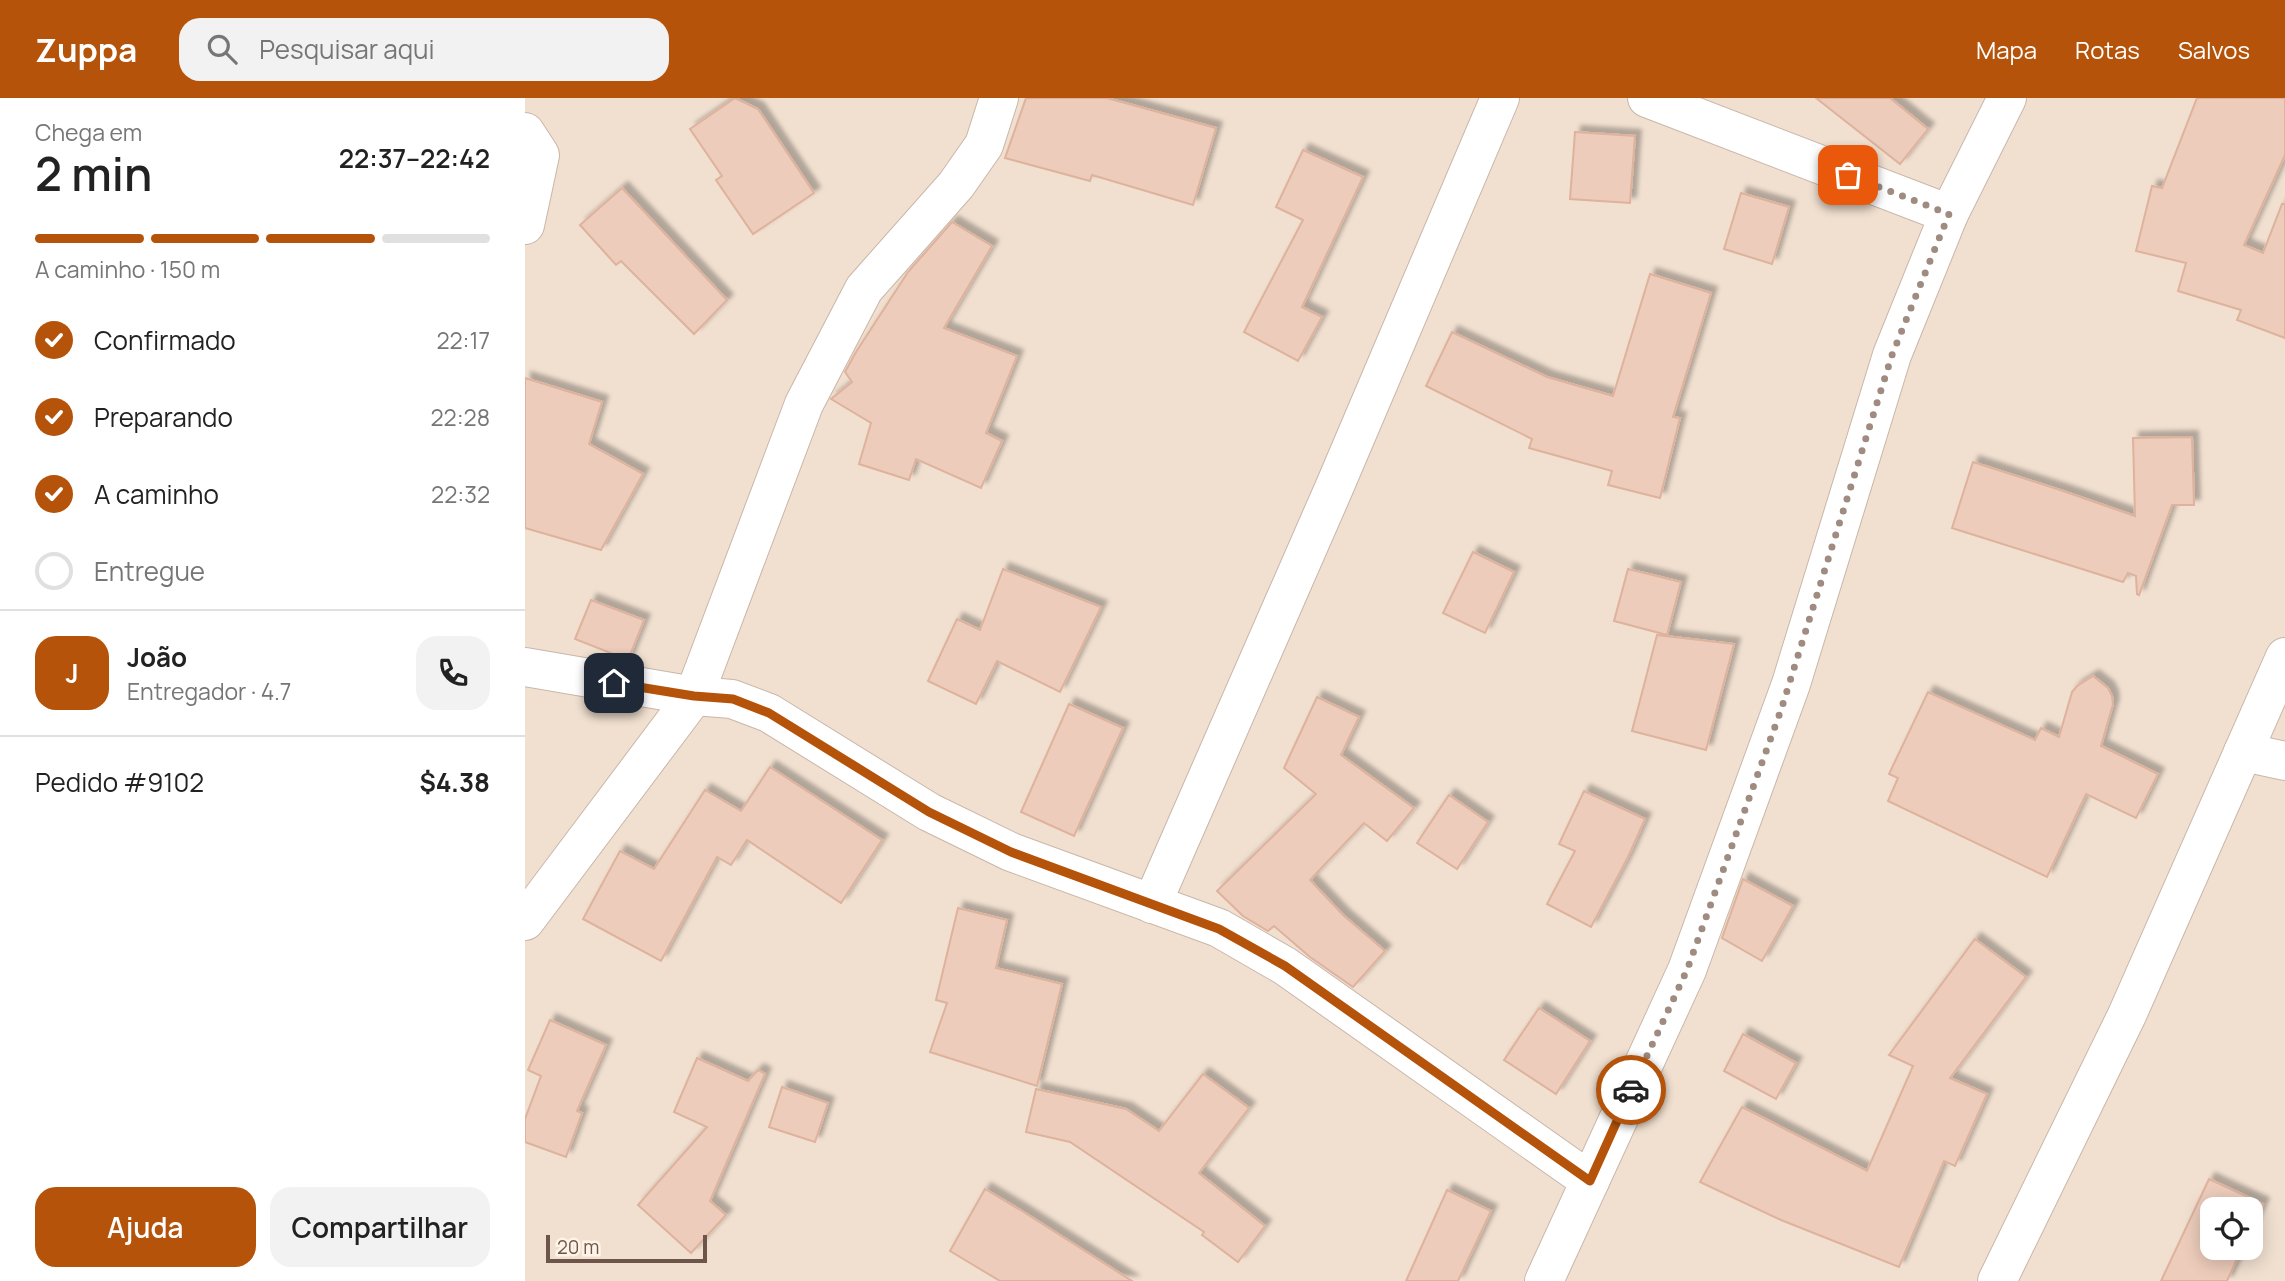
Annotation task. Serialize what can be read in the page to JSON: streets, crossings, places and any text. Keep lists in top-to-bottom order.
{
  "scale_bar": "20 m",
  "page": {
    "header": "Zuppa",
    "search": "Pesquisar aqui",
    "nav": ["Mapa", "Rotas", "Salvos"],
    "heading": ["2 min", "Chega em", "22:37–22:42"],
    "panel": [
      "João",
      "Entregador · 4.7",
      "Pedido #9102",
      "$4.38"
    ],
    "bar": "A caminho · 150 m",
    "list": [
      ["Confirmado", "22:17"],
      ["Preparando", "22:28"],
      ["A caminho", "22:32"],
      "Entregue"
    ],
    "round": "J",
    "buttons": ["Ajuda", "Compartilhar"],
    "scale": "20 m"
  }
}
